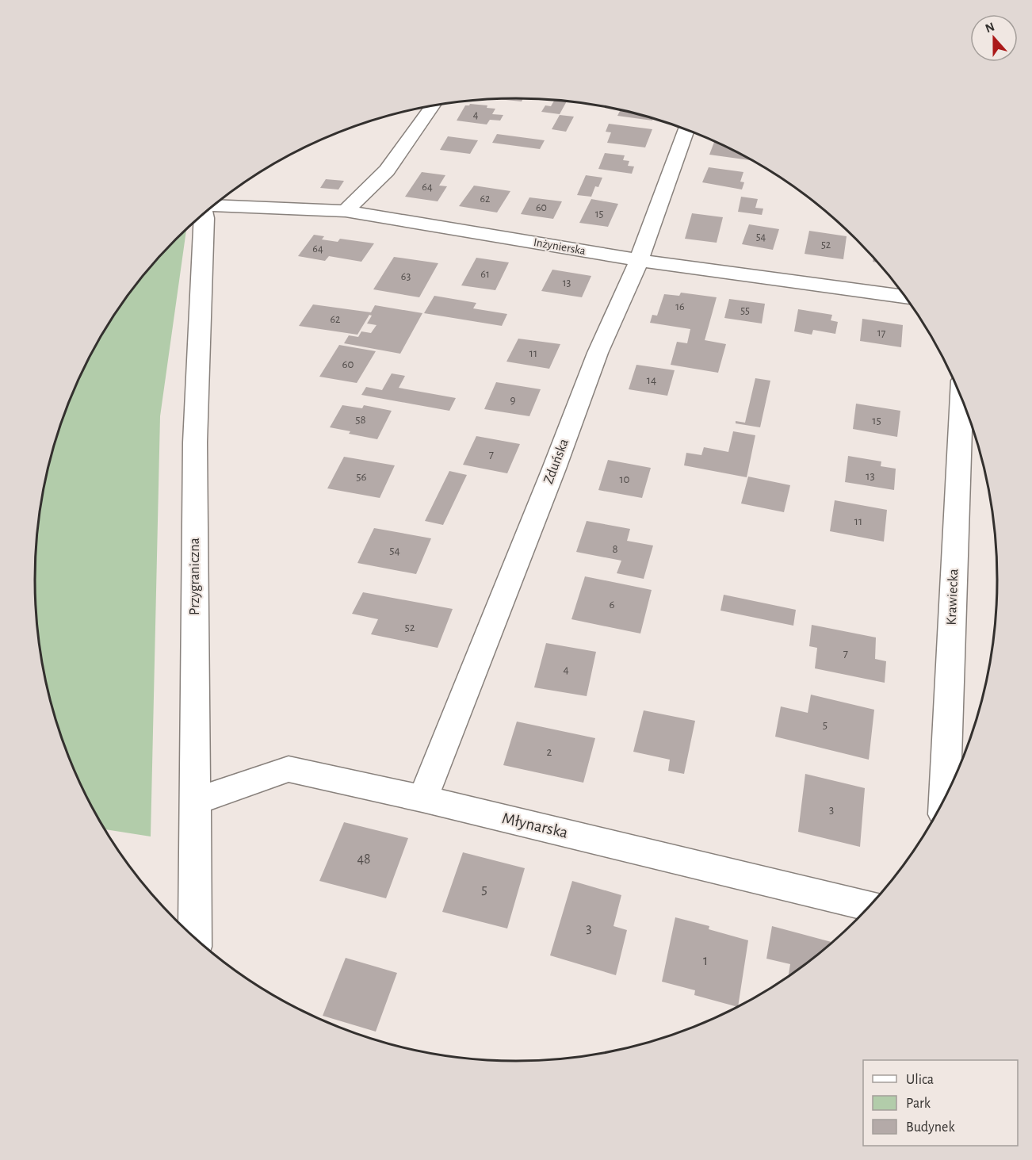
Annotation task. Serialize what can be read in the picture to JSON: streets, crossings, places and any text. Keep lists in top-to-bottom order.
{
  "streets": {
    "street": [
      "Inżynierska",
      "Zduńska",
      "Przygraniczna",
      "Krawiecka",
      "Młynarska"
    ]
  },
  "crossings": [
    ["Inżynierska", "Zduńska"],
    ["Zduńska", "Młynarska"],
    ["Przygraniczna", "Młynarska"]
  ],
  "house_numbers": [
    "4",
    "64",
    "62",
    "60",
    "15",
    "54",
    "52",
    "64",
    "61",
    "63",
    "13",
    "16",
    "55",
    "62",
    "17",
    "11",
    "60",
    "14",
    "9",
    "58",
    "15",
    "7",
    "13",
    "56",
    "10",
    "11",
    "8",
    "54",
    "6",
    "52",
    "7",
    "4",
    "5",
    "2",
    "3",
    "48",
    "5",
    "3",
    "1"
  ],
  "legend": ["Ulica", "Park", "Budynek"],
  "north": "top"
}
